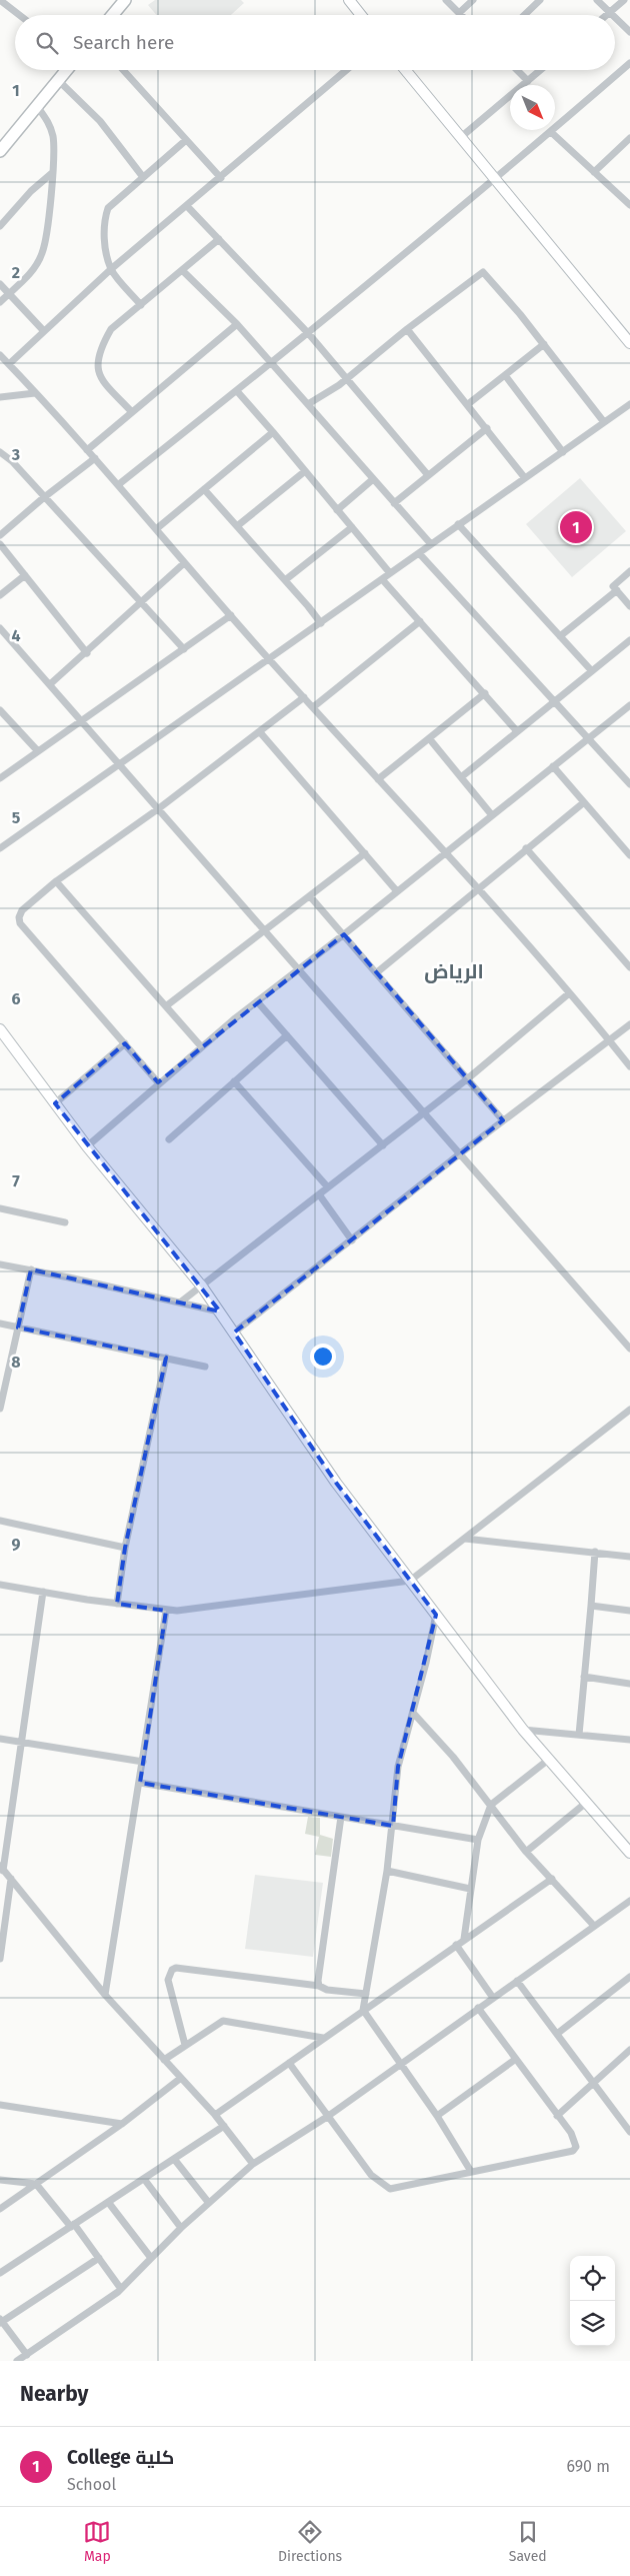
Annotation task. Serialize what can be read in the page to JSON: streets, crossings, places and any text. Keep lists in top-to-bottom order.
{
  "districts": ["الرياض"],
  "north": "bottom right",
  "page": {
    "search": "Search here",
    "pins": "1",
    "heading": "Nearby",
    "list": [
      {
        "mark": "1",
        "name": "College كلية",
        "note": "School",
        "value": "690 m"
      }
    ],
    "nav": ["Map", "Directions", "Saved"]
  },
  "grid": {
    "rows": [
      "1",
      "2",
      "3",
      "4",
      "5",
      "6",
      "7",
      "8",
      "9"
    ]
  }
}
